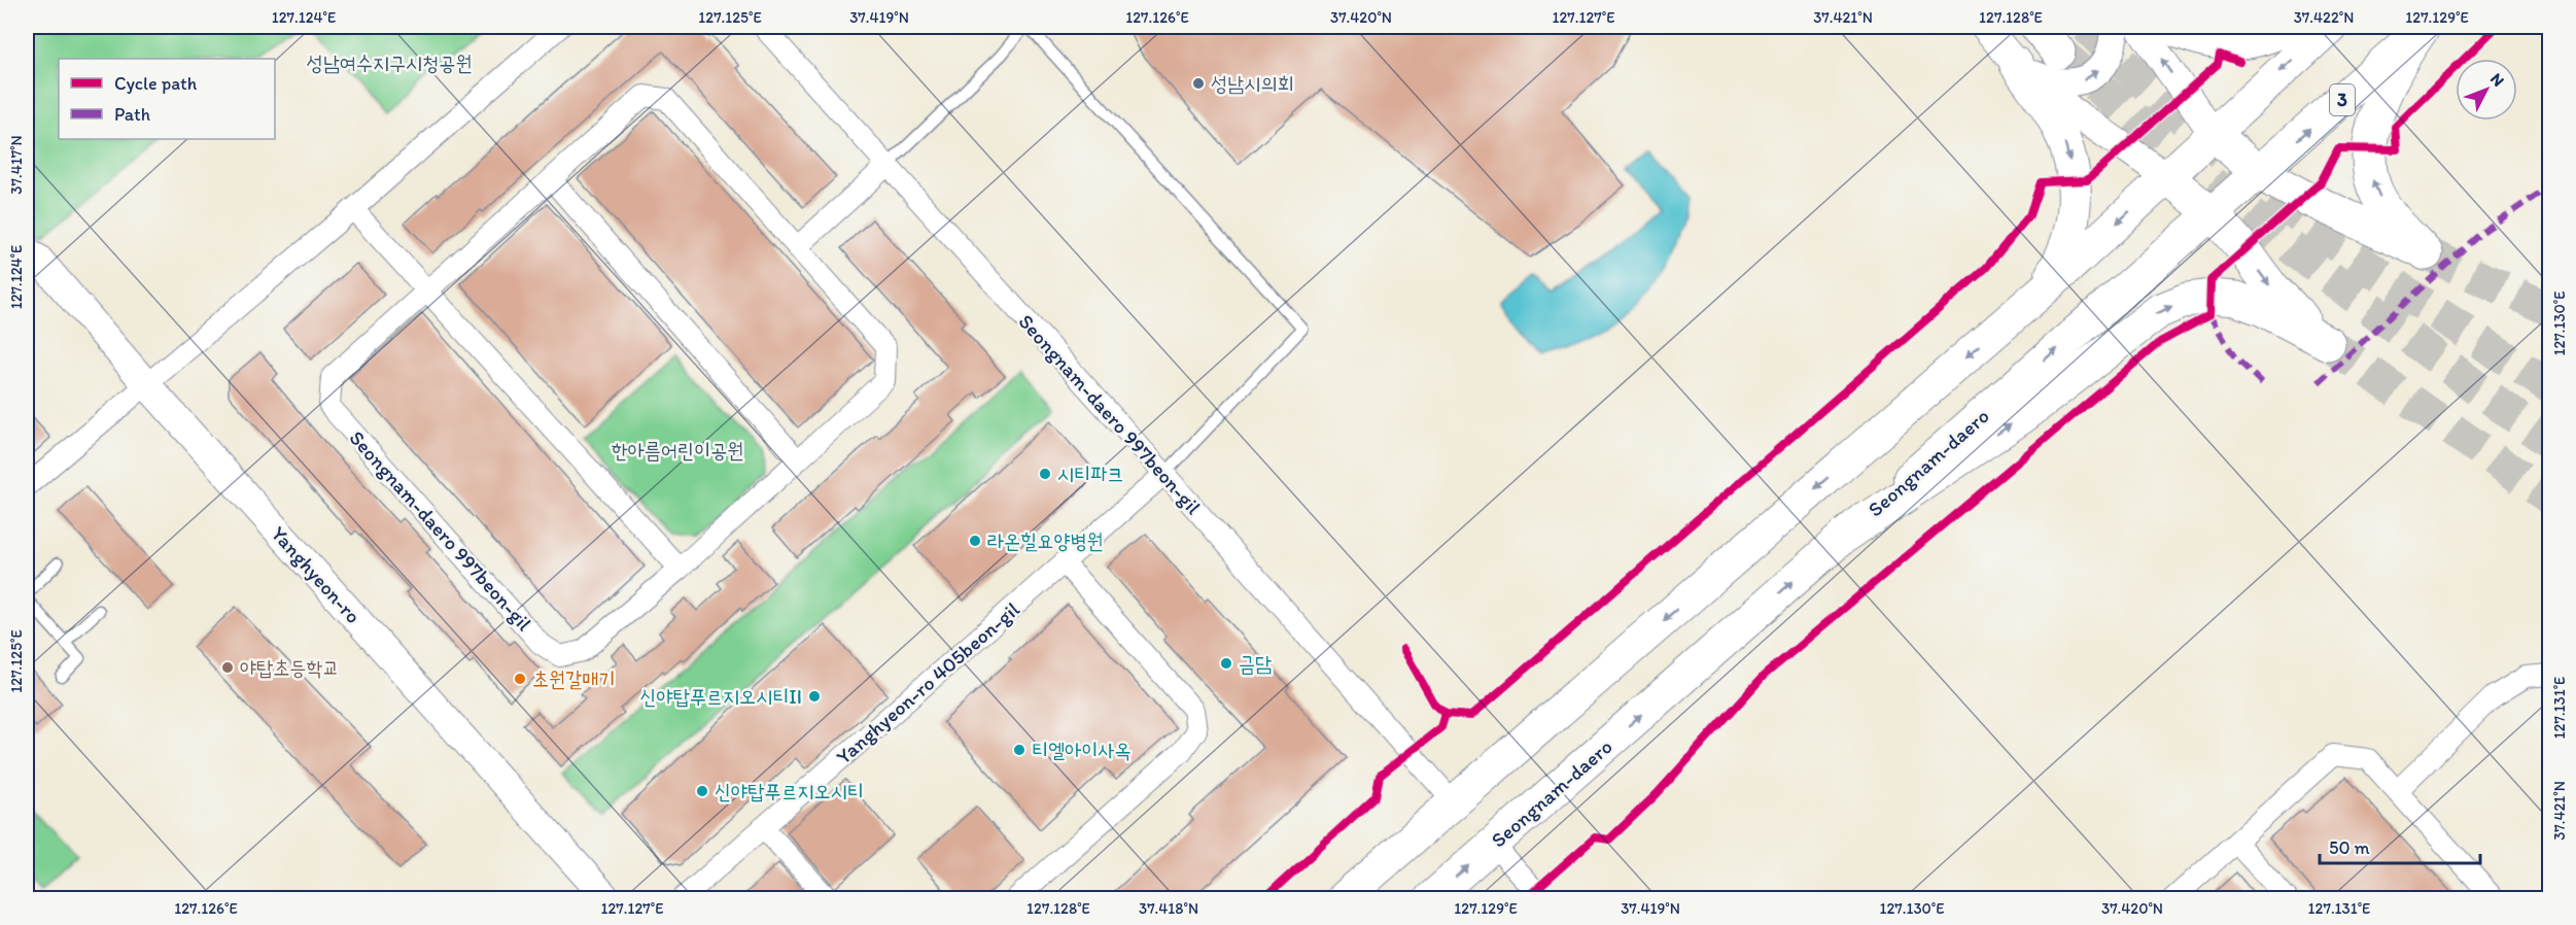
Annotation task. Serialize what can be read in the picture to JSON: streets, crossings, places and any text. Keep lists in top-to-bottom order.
{
  "streets": {
    "main road": ["3", "Seongnam-daero", "Yanghyeon-ro"],
    "street": ["Seongnam-daero 997beon-gil", "Yanghyeon-ro 405beon-gil"]
  },
  "crossings": [
    ["Seongnam-daero 997beon-gil", "Yanghyeon-ro 405beon-gil"]
  ],
  "parks": ["성남여수지구시청공원", "한아름어린이공원"],
  "places": [
    "성남시의회",
    "시티파크",
    "라온힐요양병원",
    "금담",
    "야탑초등학교",
    "초원갈매기",
    "신야탑푸르지오시티II",
    "티엘아이사옥",
    "신야탑푸르지오시티"
  ],
  "legend": ["Cycle path", "Path"],
  "scale_bar": "50 m",
  "north": "top right",
  "coordinates": [
    "127.124°E",
    "127.125°E",
    "37.419°N",
    "127.126°E",
    "37.420°N",
    "127.127°E",
    "37.421°N",
    "127.128°E",
    "37.422°N",
    "127.129°E",
    "37.417°N",
    "127.130°E",
    "127.131°E",
    "37.418°N"
  ]
}
